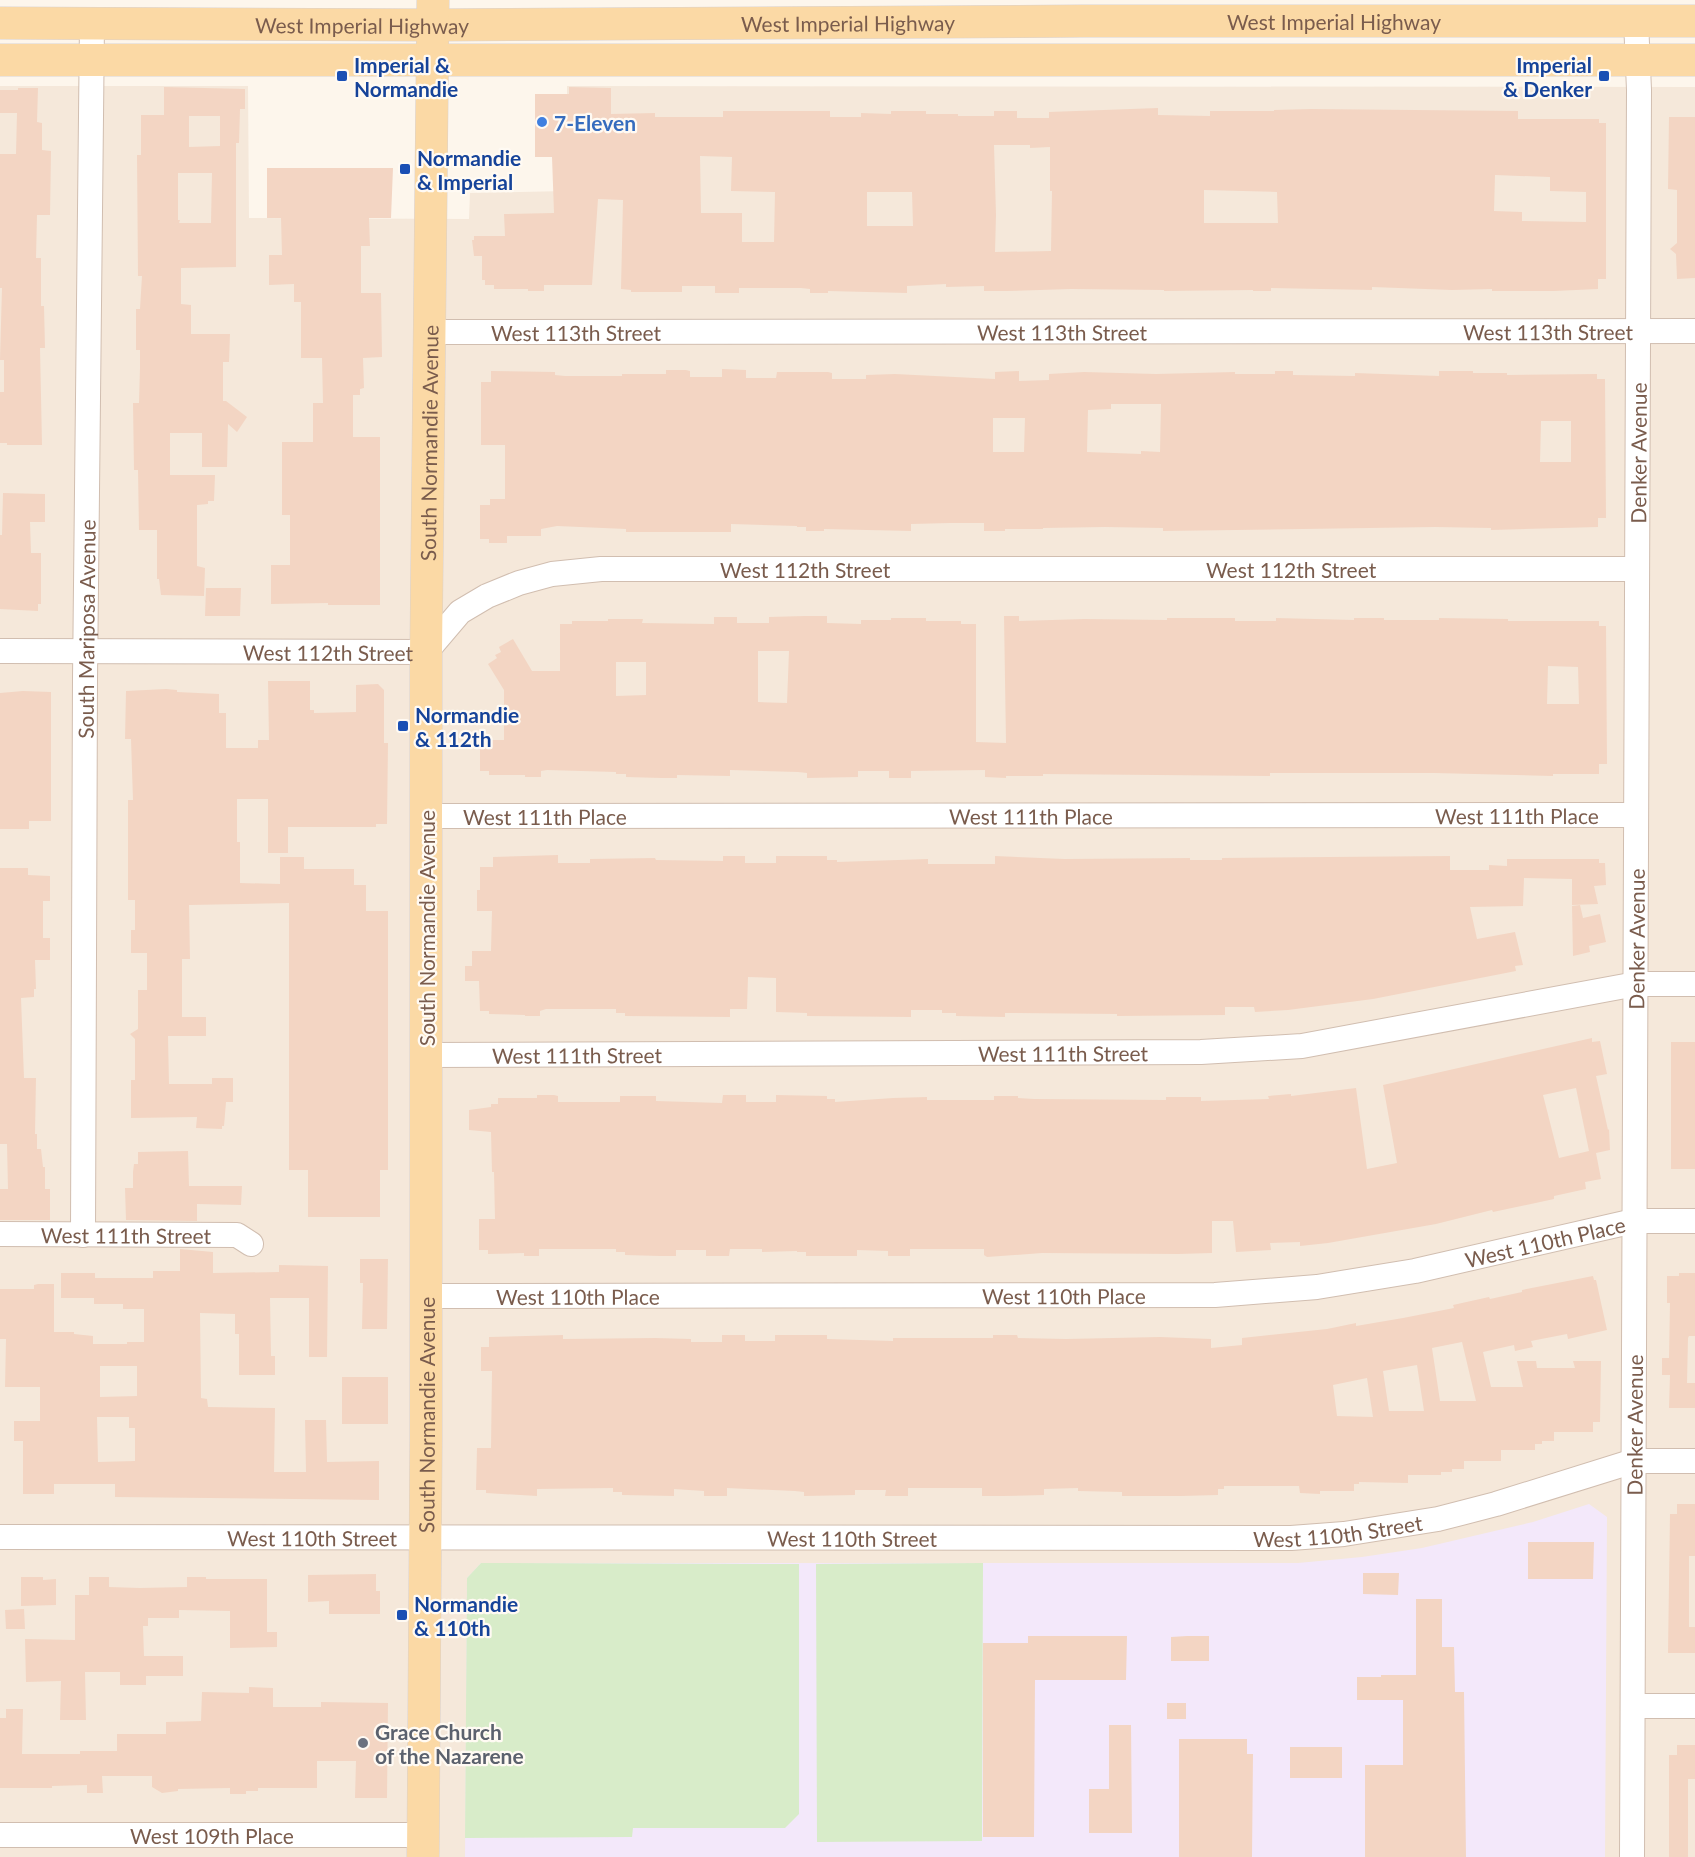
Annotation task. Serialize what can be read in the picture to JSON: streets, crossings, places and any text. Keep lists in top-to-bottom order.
{
  "streets": {
    "main road": ["West Imperial Highway", "South Normandie Avenue"],
    "street": [
      "West 113th Street",
      "Denker Avenue",
      "West 112th Street",
      "South Mariposa Avenue",
      "West 111th Place",
      "West 111th Street",
      "West 110th Place",
      "West 110th Street",
      "West 109th Place"
    ]
  },
  "crossings": [
    ["West Imperial Highway", "South Normandie Avenue"],
    ["West Imperial Highway", "Denker Avenue"],
    ["West Imperial Highway", "South Mariposa Avenue"],
    ["West 113th Street", "South Normandie Avenue"],
    ["West 113th Street", "Denker Avenue"],
    ["South Normandie Avenue", "West 112th Street"],
    ["South Normandie Avenue", "West 111th Place"],
    ["South Normandie Avenue", "West 111th Street"],
    ["South Normandie Avenue", "West 110th Place"],
    ["South Normandie Avenue", "West 110th Street"],
    ["South Normandie Avenue", "West 109th Place"],
    ["Denker Avenue", "West 112th Street"],
    ["Denker Avenue", "West 111th Place"],
    ["Denker Avenue", "West 111th Street"],
    ["Denker Avenue", "West 110th Place"],
    ["Denker Avenue", "West 110th Street"],
    ["West 112th Street", "South Mariposa Avenue"],
    ["South Mariposa Avenue", "West 111th Street"]
  ],
  "places": {
    "transit": [
      "Imperial & Normandie",
      "Imperial & Denker",
      "Normandie & Imperial",
      "Normandie & 112th",
      "Normandie & 110th"
    ],
    "other": ["7-Eleven", "Grace Church of the Nazarene"]
  }
}
